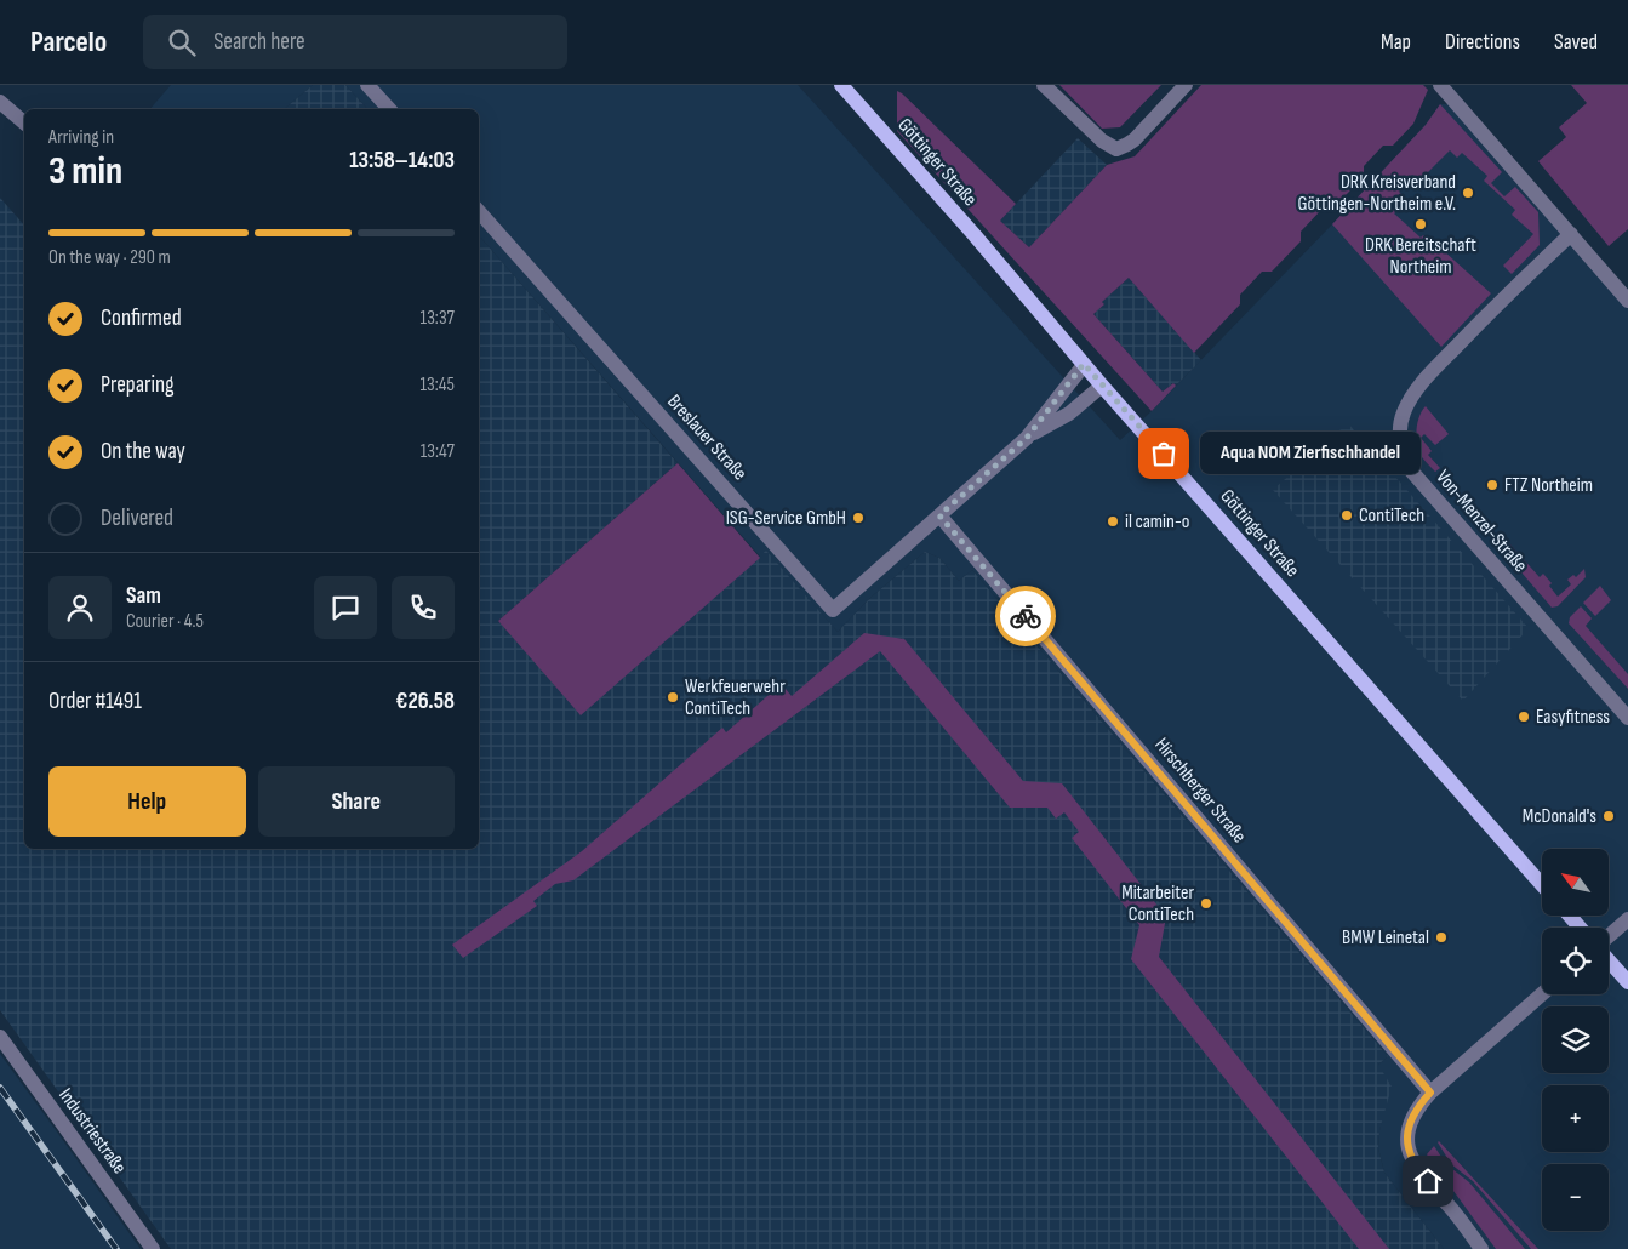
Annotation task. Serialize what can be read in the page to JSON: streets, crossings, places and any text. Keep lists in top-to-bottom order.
{
  "streets": {
    "main road": ["Göttinger Straße"],
    "street": [
      "Breslauer Straße",
      "Von-Menzel-Straße",
      "Hirschberger Straße",
      "Industriestraße"
    ]
  },
  "crossings": [
    ["Göttinger Straße", "Breslauer Straße"],
    ["Breslauer Straße", "Hirschberger Straße"]
  ],
  "places": [
    "DRK Kreisverband Göttingen-Northeim e.V.",
    "DRK Bereitschaft Northeim",
    "Aqua NOM Zierfischhandel",
    "FTZ Northeim",
    "ContiTech",
    "ISG-Service GmbH",
    "il camin-o",
    "Werkfeuerwehr ContiTech",
    "Easyfitness",
    "McDonald's",
    "Mitarbeiter ContiTech",
    "BMW Leinetal"
  ],
  "north": "top left",
  "page": {
    "header": "Parcelo",
    "search": "Search here",
    "nav": ["Map", "Directions", "Saved"],
    "heading": ["3 min", "Arriving in", "13:58–14:03"],
    "panel": [
      "Sam",
      "Courier · 4.5",
      "Order #1491",
      "€26.58"
    ],
    "bar": "On the way · 290 m",
    "list": [
      ["Confirmed", "13:37"],
      ["Preparing", "13:45"],
      ["On the way", "13:47"],
      "Delivered"
    ],
    "bubble": "Aqua NOM Zierfischhandel",
    "buttons": ["Help", "Share"],
    "map_buttons": ["+", "−"]
  }
}
